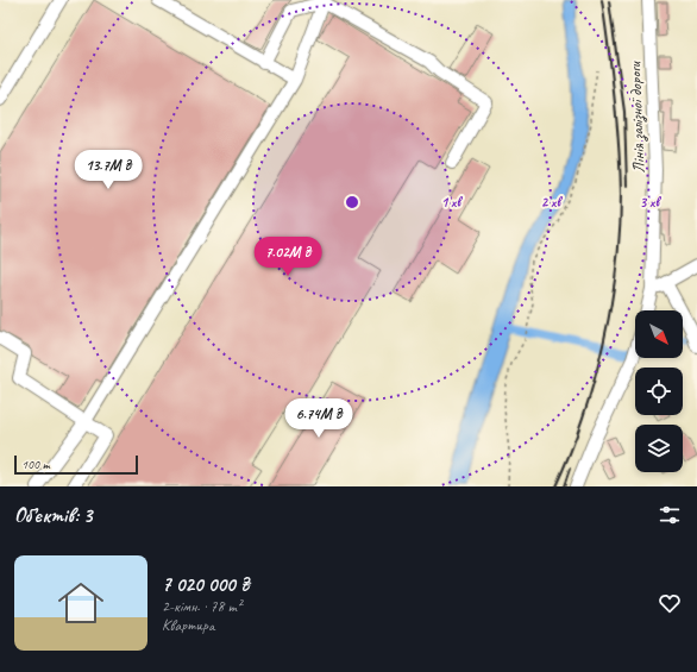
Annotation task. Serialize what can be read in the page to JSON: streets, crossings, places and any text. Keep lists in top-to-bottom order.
{
  "streets": {
    "street": ["Лінія залізної дороги"]
  },
  "scale_bar": "100 m",
  "north": "bottom right",
  "page": {
    "price": ["13.7M ₴", "7.02M ₴", "6.74M ₴"],
    "scale": "100 m",
    "heading": "Об’єктів: 3",
    "list": [
      {
        "name": "7 020 000 ₴",
        "note": "2-кімн. · 78 m² · Квартира"
      }
    ]
  },
  "rings": ["1 хв", "2 хв", "3 хв"]
}
